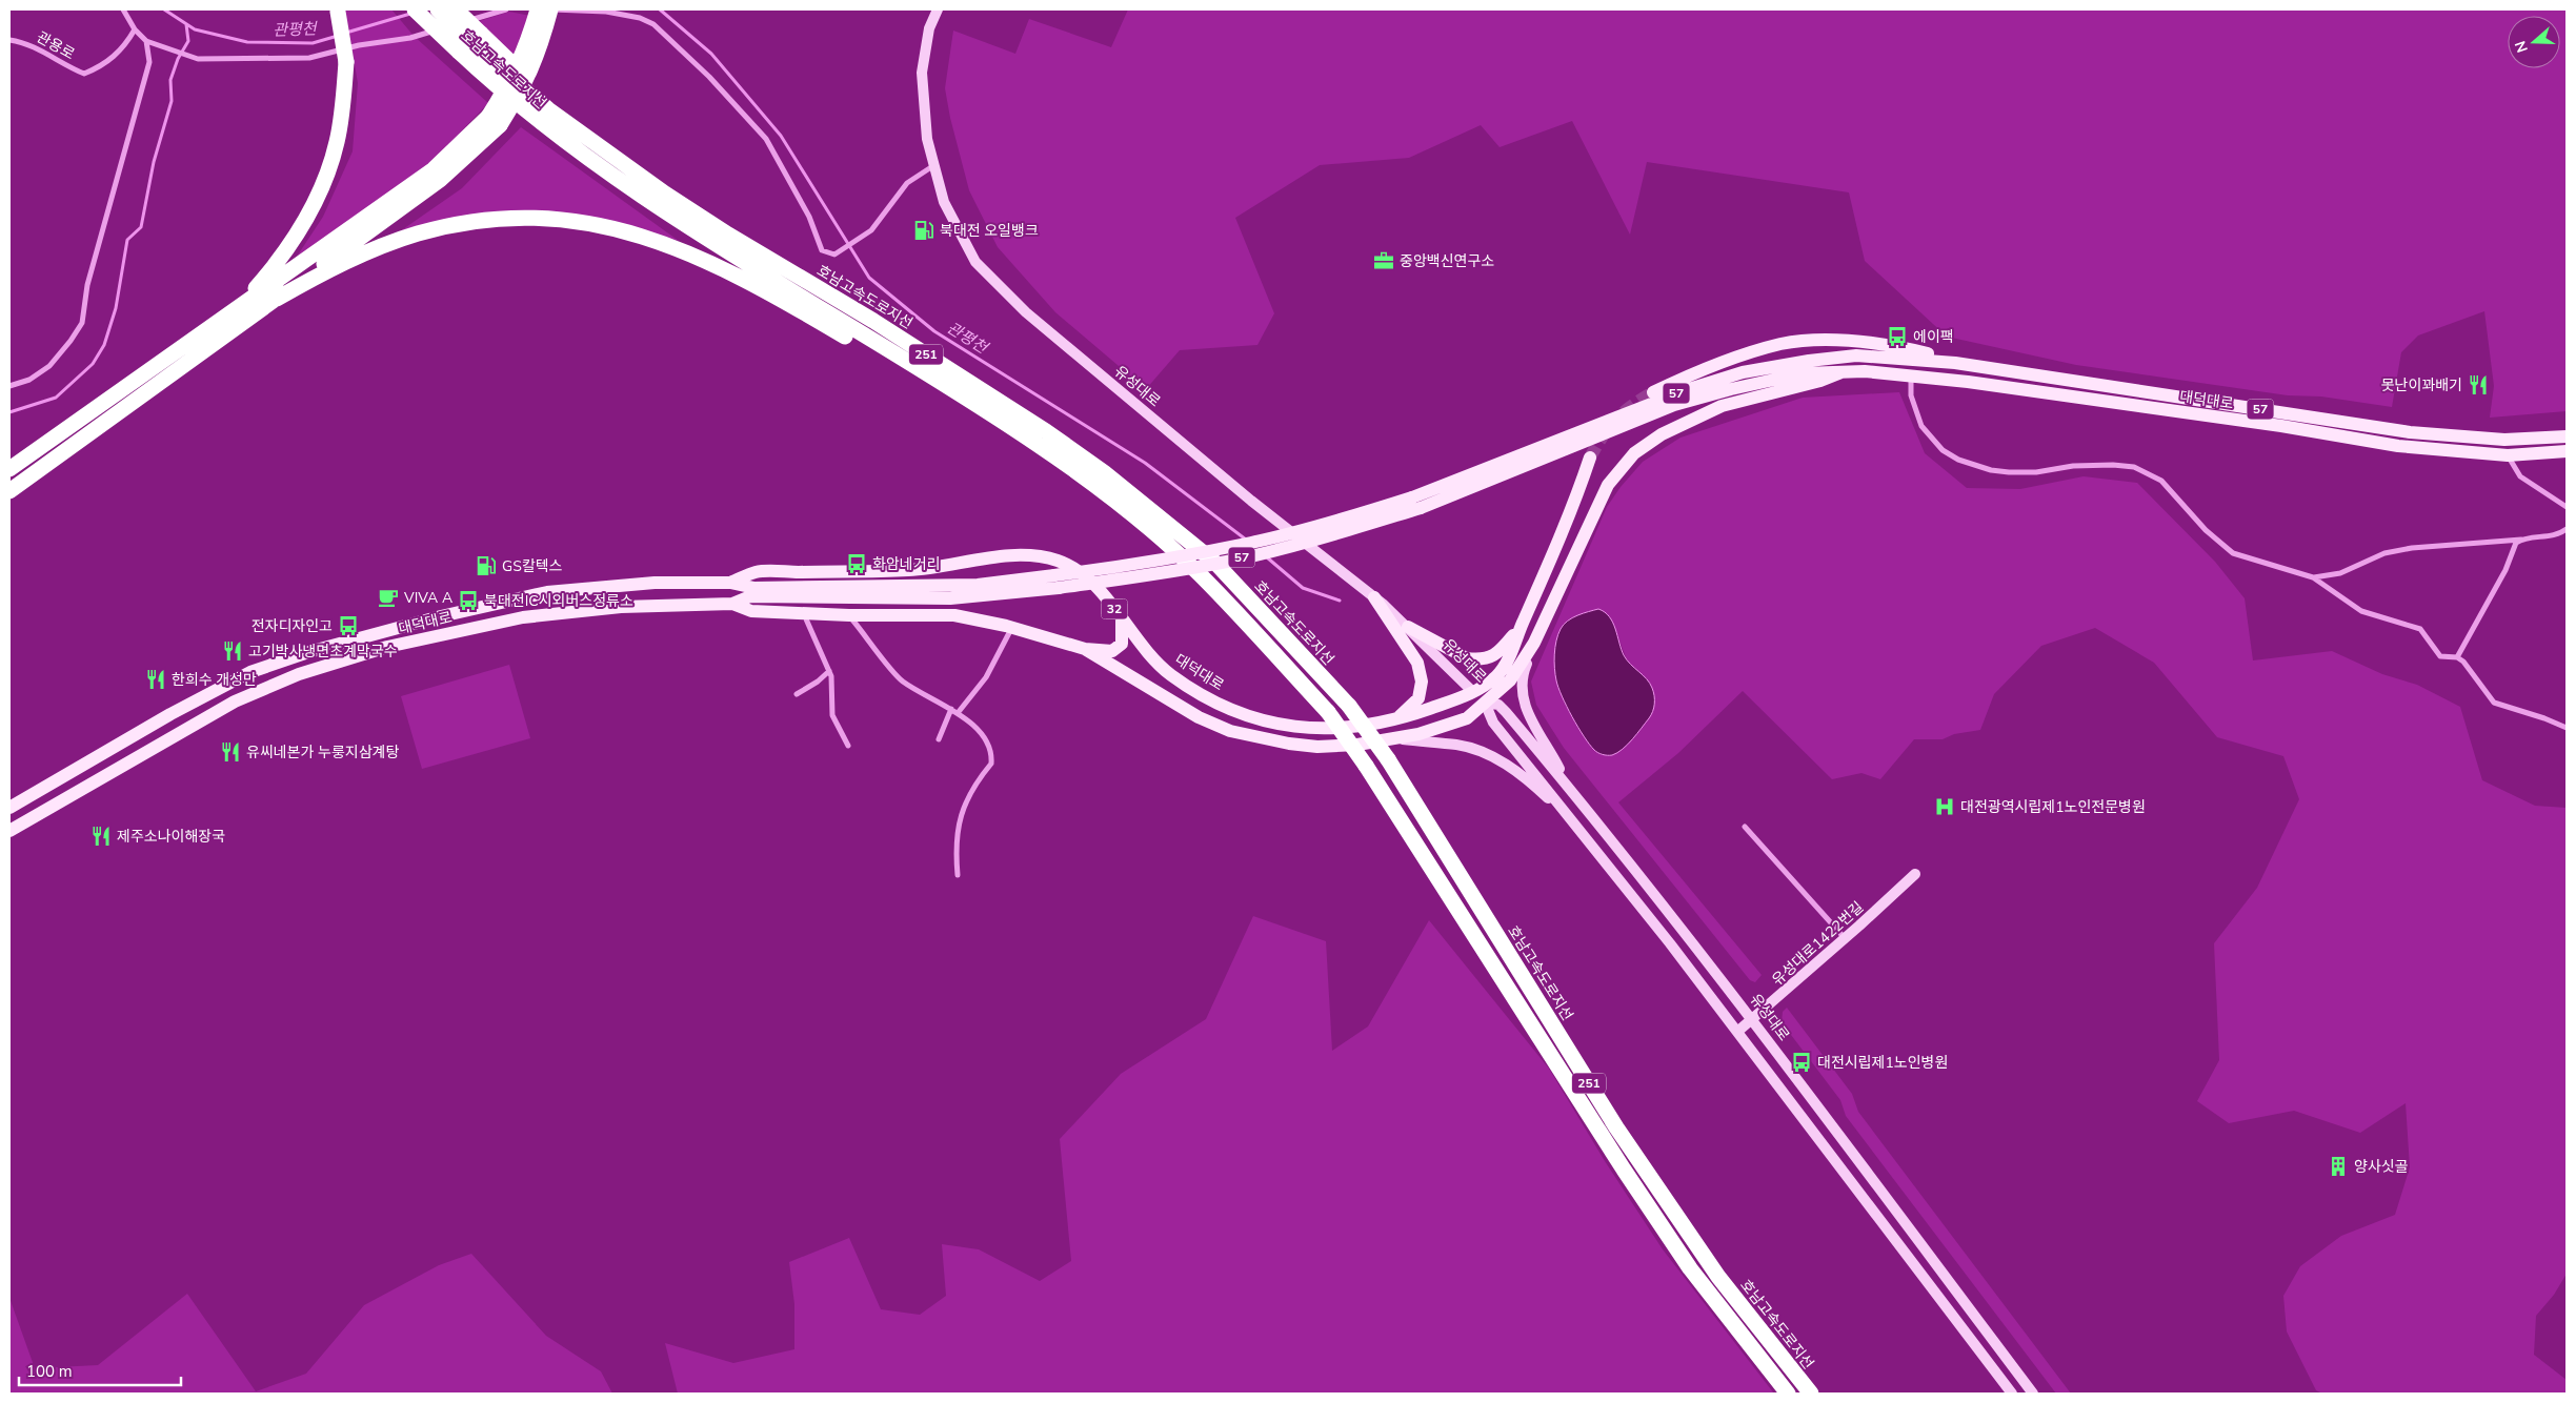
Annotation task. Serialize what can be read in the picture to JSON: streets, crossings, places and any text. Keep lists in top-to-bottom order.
{
  "streets": {
    "highway": ["호남고속도로지선", "251"],
    "main road": [
      "유성대로",
      "57",
      "대덕대로",
      "32",
      "유성대로1422번길"
    ],
    "street": ["관용로"]
  },
  "crossings": [
    ["유성대로", "대덕대로"],
    ["유성대로", "유성대로1422번길"]
  ],
  "water": ["관평천"],
  "places": {
    "fuel station": ["북대전 오일뱅크", "GS칼텍스"],
    "office": ["중앙백신연구소"],
    "bus stop": [
      "에이팩",
      "화암네거리",
      "북대전IC시외버스정류소",
      "전자디자인고",
      "대전시립제1노인병원"
    ],
    "restaurant": [
      "못난이꽈배기",
      "고기박사냉면초계막국수",
      "한희수 개성만",
      "유씨네본가 누룽지삼계탕",
      "제주소나이해장국"
    ],
    "cafe": ["VIVA A"],
    "hospital": ["대전광역시립제1노인전문병원"],
    "building": ["양사싯골"]
  },
  "scale_bar": "100 m",
  "north": "left"
}
